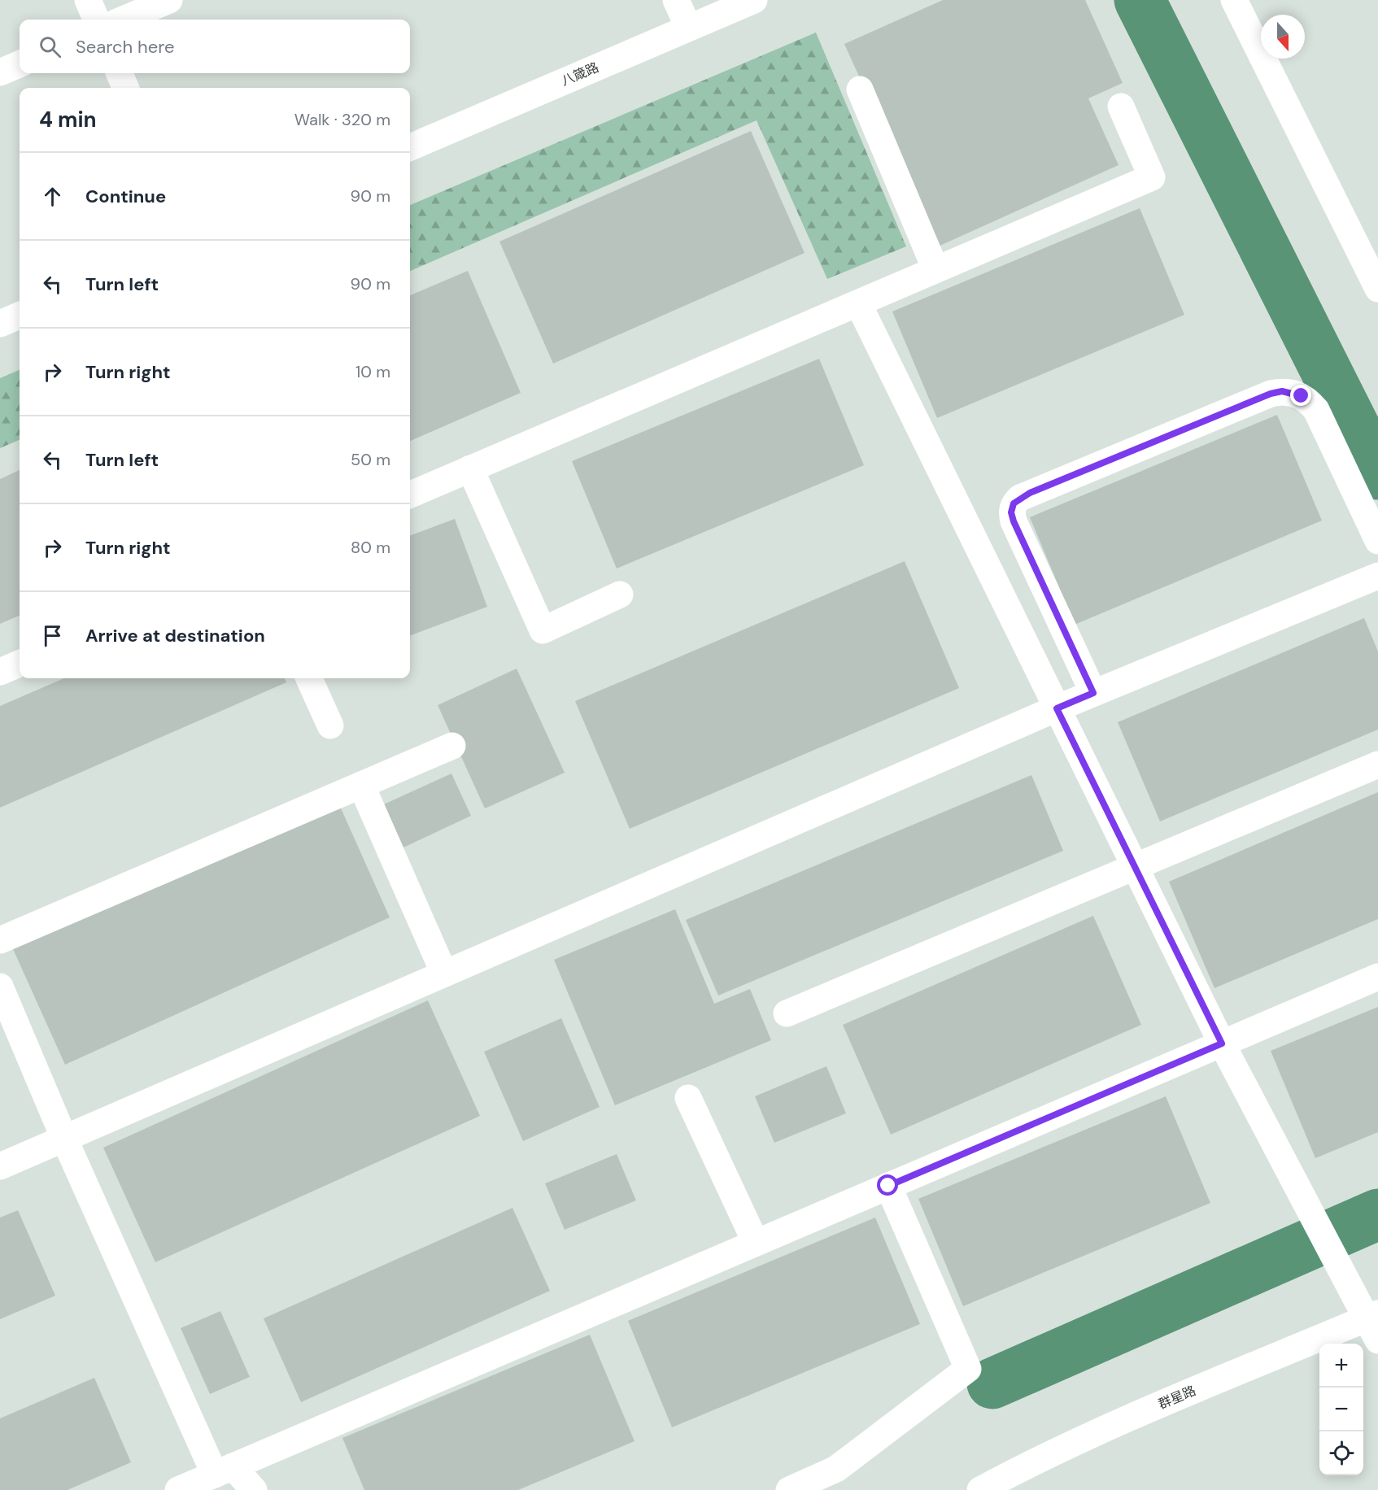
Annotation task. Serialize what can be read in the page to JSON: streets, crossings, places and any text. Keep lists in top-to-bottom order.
{
  "streets": {
    "street": ["八箴路", "群星路"]
  },
  "north": "bottom",
  "page": {
    "search": "Search here",
    "heading": ["4 min", "Walk · 320 m"],
    "list": [
      ["Continue", "90 m"],
      ["Turn left", "90 m"],
      ["Turn right", "10 m"],
      ["Turn left", "50 m"],
      ["Turn right", "80 m"],
      "Arrive at destination"
    ],
    "map_buttons": ["+", "−"]
  }
}
